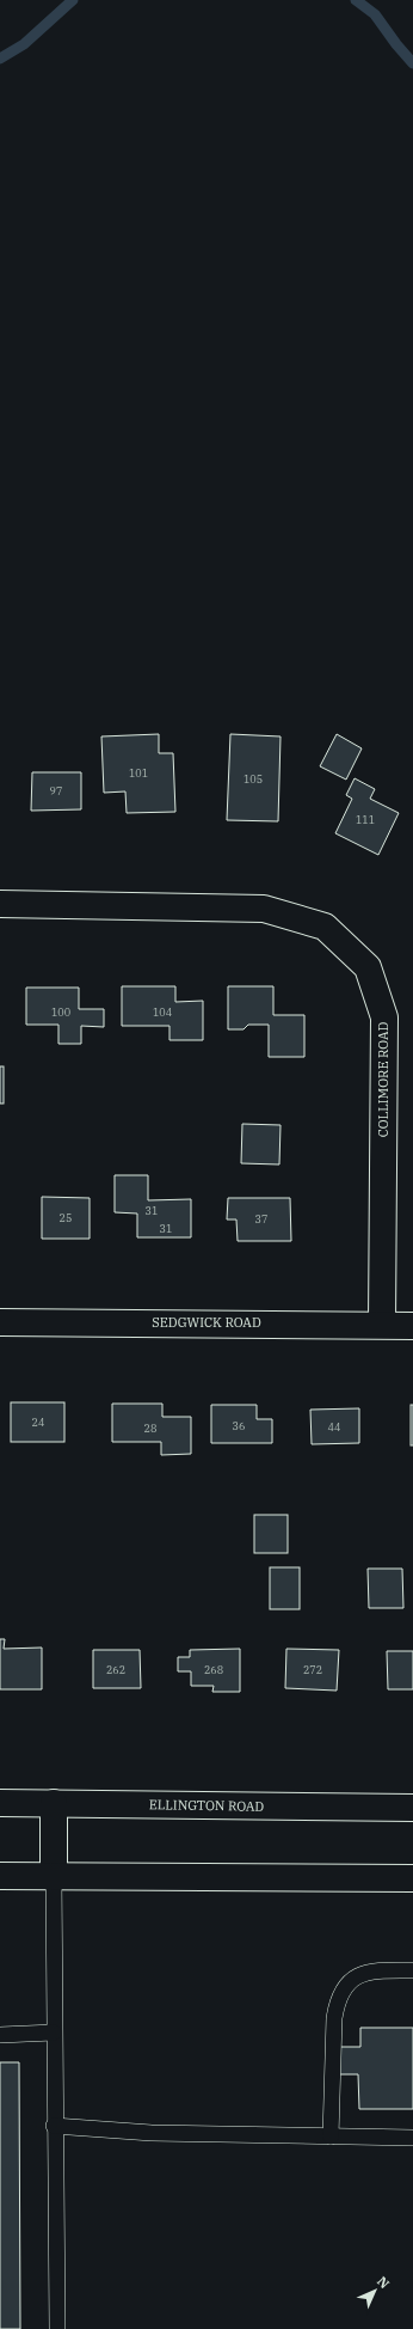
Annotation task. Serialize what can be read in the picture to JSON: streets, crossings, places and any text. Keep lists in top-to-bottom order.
{
  "streets": {
    "main road": ["COLLIMORE ROAD", "SEDGWICK ROAD", "ELLINGTON ROAD"]
  },
  "crossings": [
    ["COLLIMORE ROAD", "SEDGWICK ROAD"]
  ],
  "house_numbers": [
    "101",
    "105",
    "97",
    "111",
    "100",
    "104",
    "31",
    "25",
    "37",
    "31",
    "24",
    "36",
    "44",
    "28",
    "262",
    "268",
    "272"
  ],
  "north": "top right"
}
